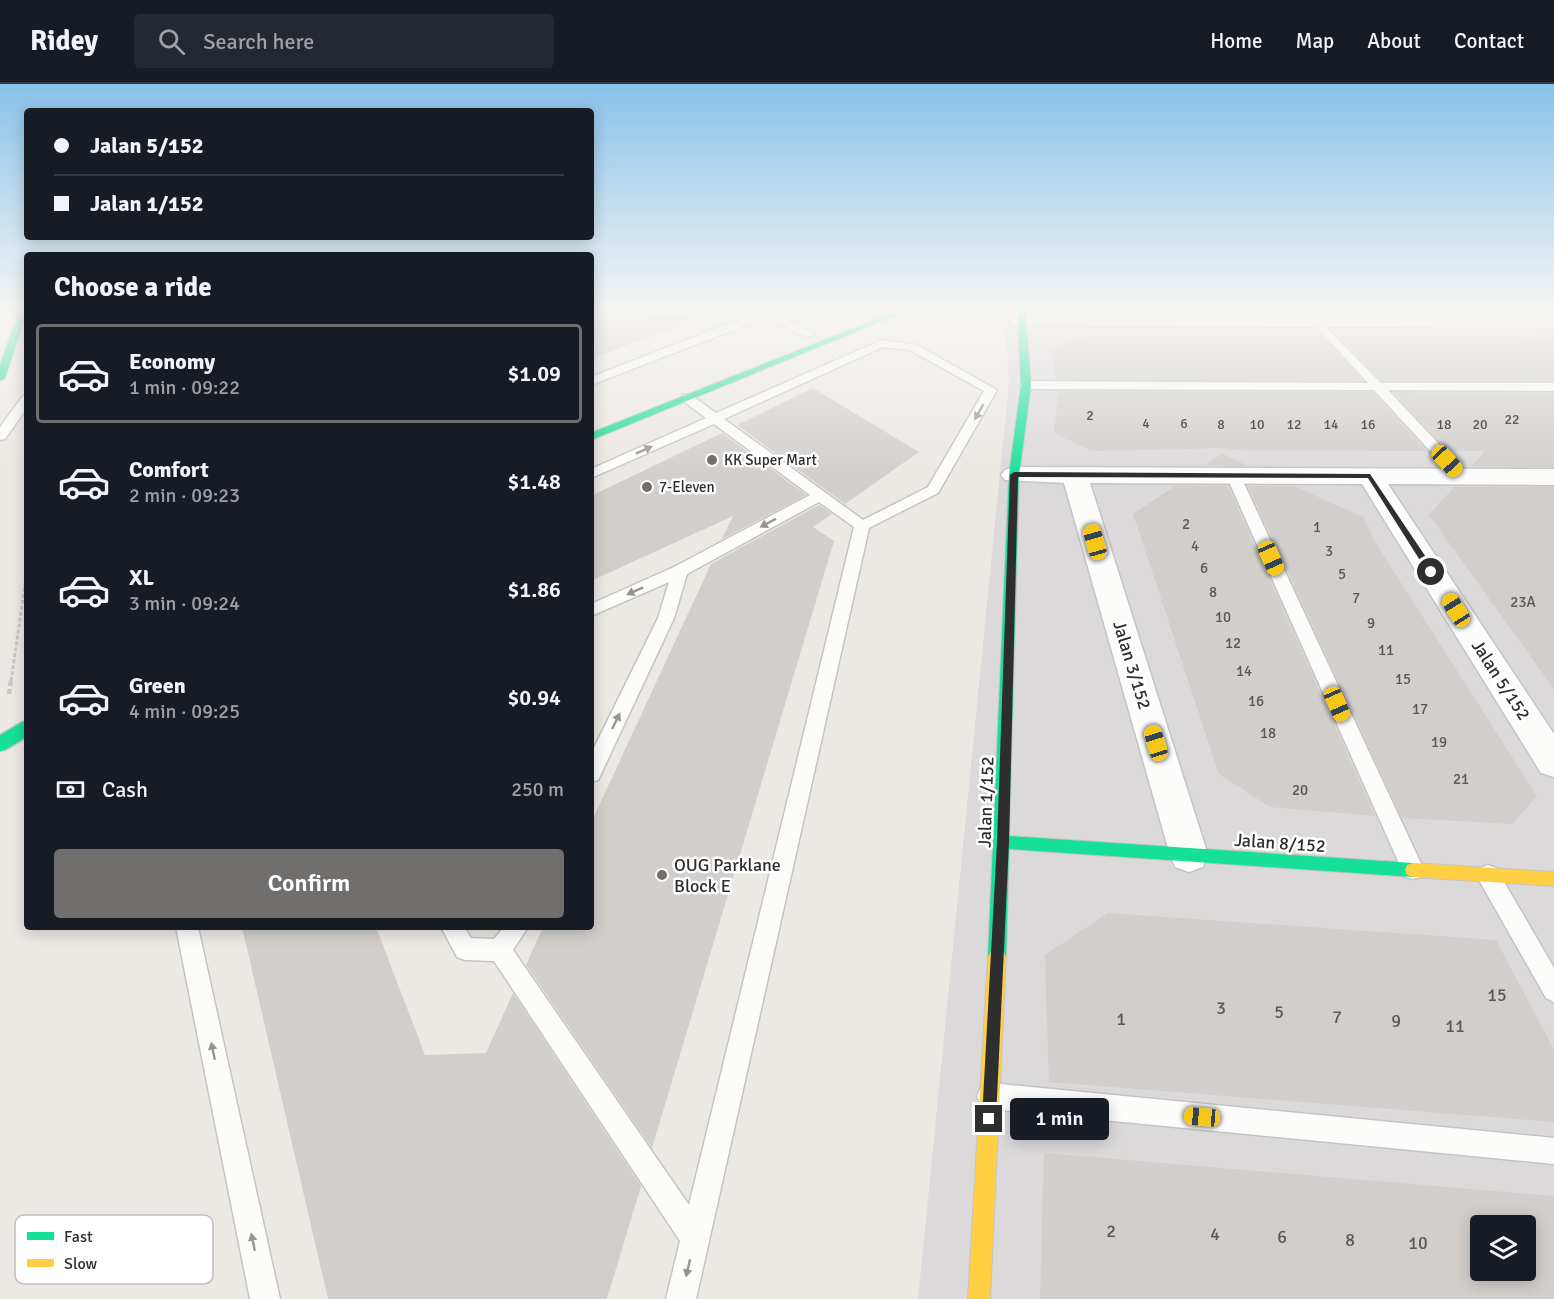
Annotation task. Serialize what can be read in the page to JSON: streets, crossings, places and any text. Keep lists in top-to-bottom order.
{
  "streets": {
    "main road": ["Jalan 1/152", "Jalan 8/152"],
    "street": ["Jalan 3/152", "Jalan 5/152"]
  },
  "crossings": [
    ["Jalan 3/152", "Jalan 8/152"],
    ["Jalan 1/152", "Jalan 8/152"]
  ],
  "places": ["KK Super Mart", "7-Eleven", "OUG Parklane Block E"],
  "house_numbers": [
    "2",
    "22",
    "4",
    "6",
    "8",
    "10",
    "12",
    "14",
    "16",
    "18",
    "20",
    "2",
    "1",
    "4",
    "3",
    "6",
    "5",
    "8",
    "7",
    "23A",
    "10",
    "9",
    "12",
    "11",
    "14",
    "15",
    "16",
    "17",
    "18",
    "19",
    "21",
    "20",
    "15",
    "3",
    "5",
    "7",
    "1",
    "9",
    "11",
    "2",
    "4",
    "6",
    "8",
    "10"
  ],
  "legend": ["Fast", "Slow"],
  "page": {
    "header": "Ridey",
    "search": "Search here",
    "nav": [
      "Home",
      "Map",
      "About",
      "Contact"
    ],
    "banner": ["Jalan 5/152", "Jalan 1/152"],
    "heading": "Choose a ride",
    "list": [
      {
        "name": "Economy",
        "note": "1 min · 09:22",
        "value": "$1.09"
      },
      {
        "name": "Comfort",
        "note": "2 min · 09:23",
        "value": "$1.48"
      },
      {
        "name": "XL",
        "note": "3 min · 09:24",
        "value": "$1.86"
      },
      {
        "name": "Green",
        "note": "4 min · 09:25",
        "value": "$0.94"
      }
    ],
    "pay": ["Cash", "250 m"],
    "buttons": "Confirm",
    "bubble": "1 min"
  }
}
